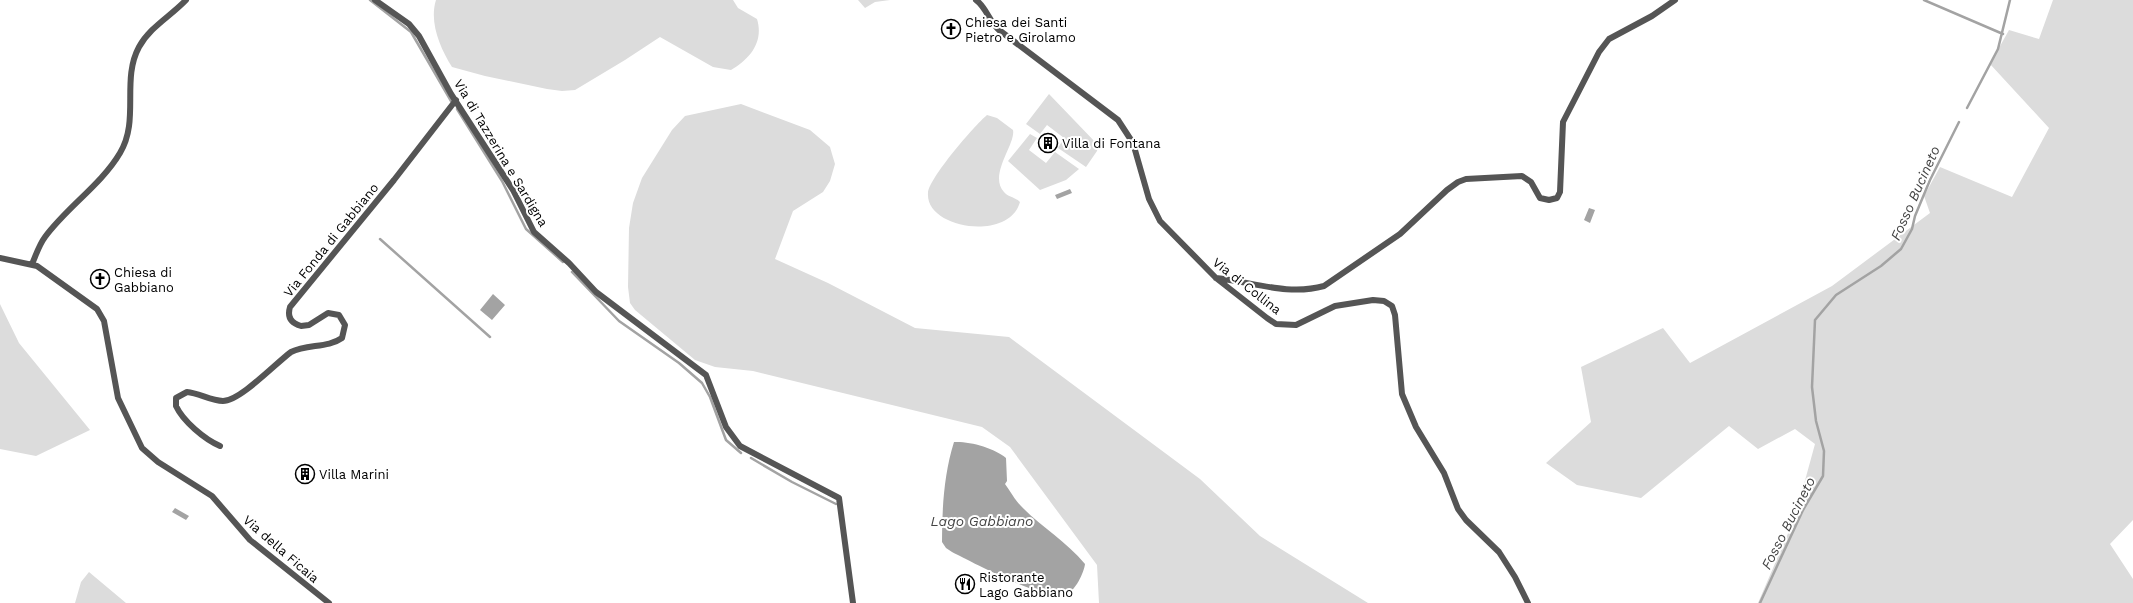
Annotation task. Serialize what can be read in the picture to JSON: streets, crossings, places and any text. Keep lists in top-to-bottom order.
{
  "streets": {
    "street": [
      "Via di Tazzerina e Sardigna",
      "Via Fonda di Gabbiano",
      "Via di Collina",
      "Via della Ficaia"
    ]
  },
  "crossings": [
    ["Via di Tazzerina e Sardigna", "Via Fonda di Gabbiano"]
  ],
  "water": ["Fosso Bucineto", "Lago Gabbiano"],
  "places": {
    "church": ["Chiesa dei Santi Pietro e Girolamo", "Chiesa di Gabbiano"],
    "building": ["Villa di Fontana", "Villa Marini"],
    "restaurant": ["Ristorante Lago Gabbiano"]
  }
}
